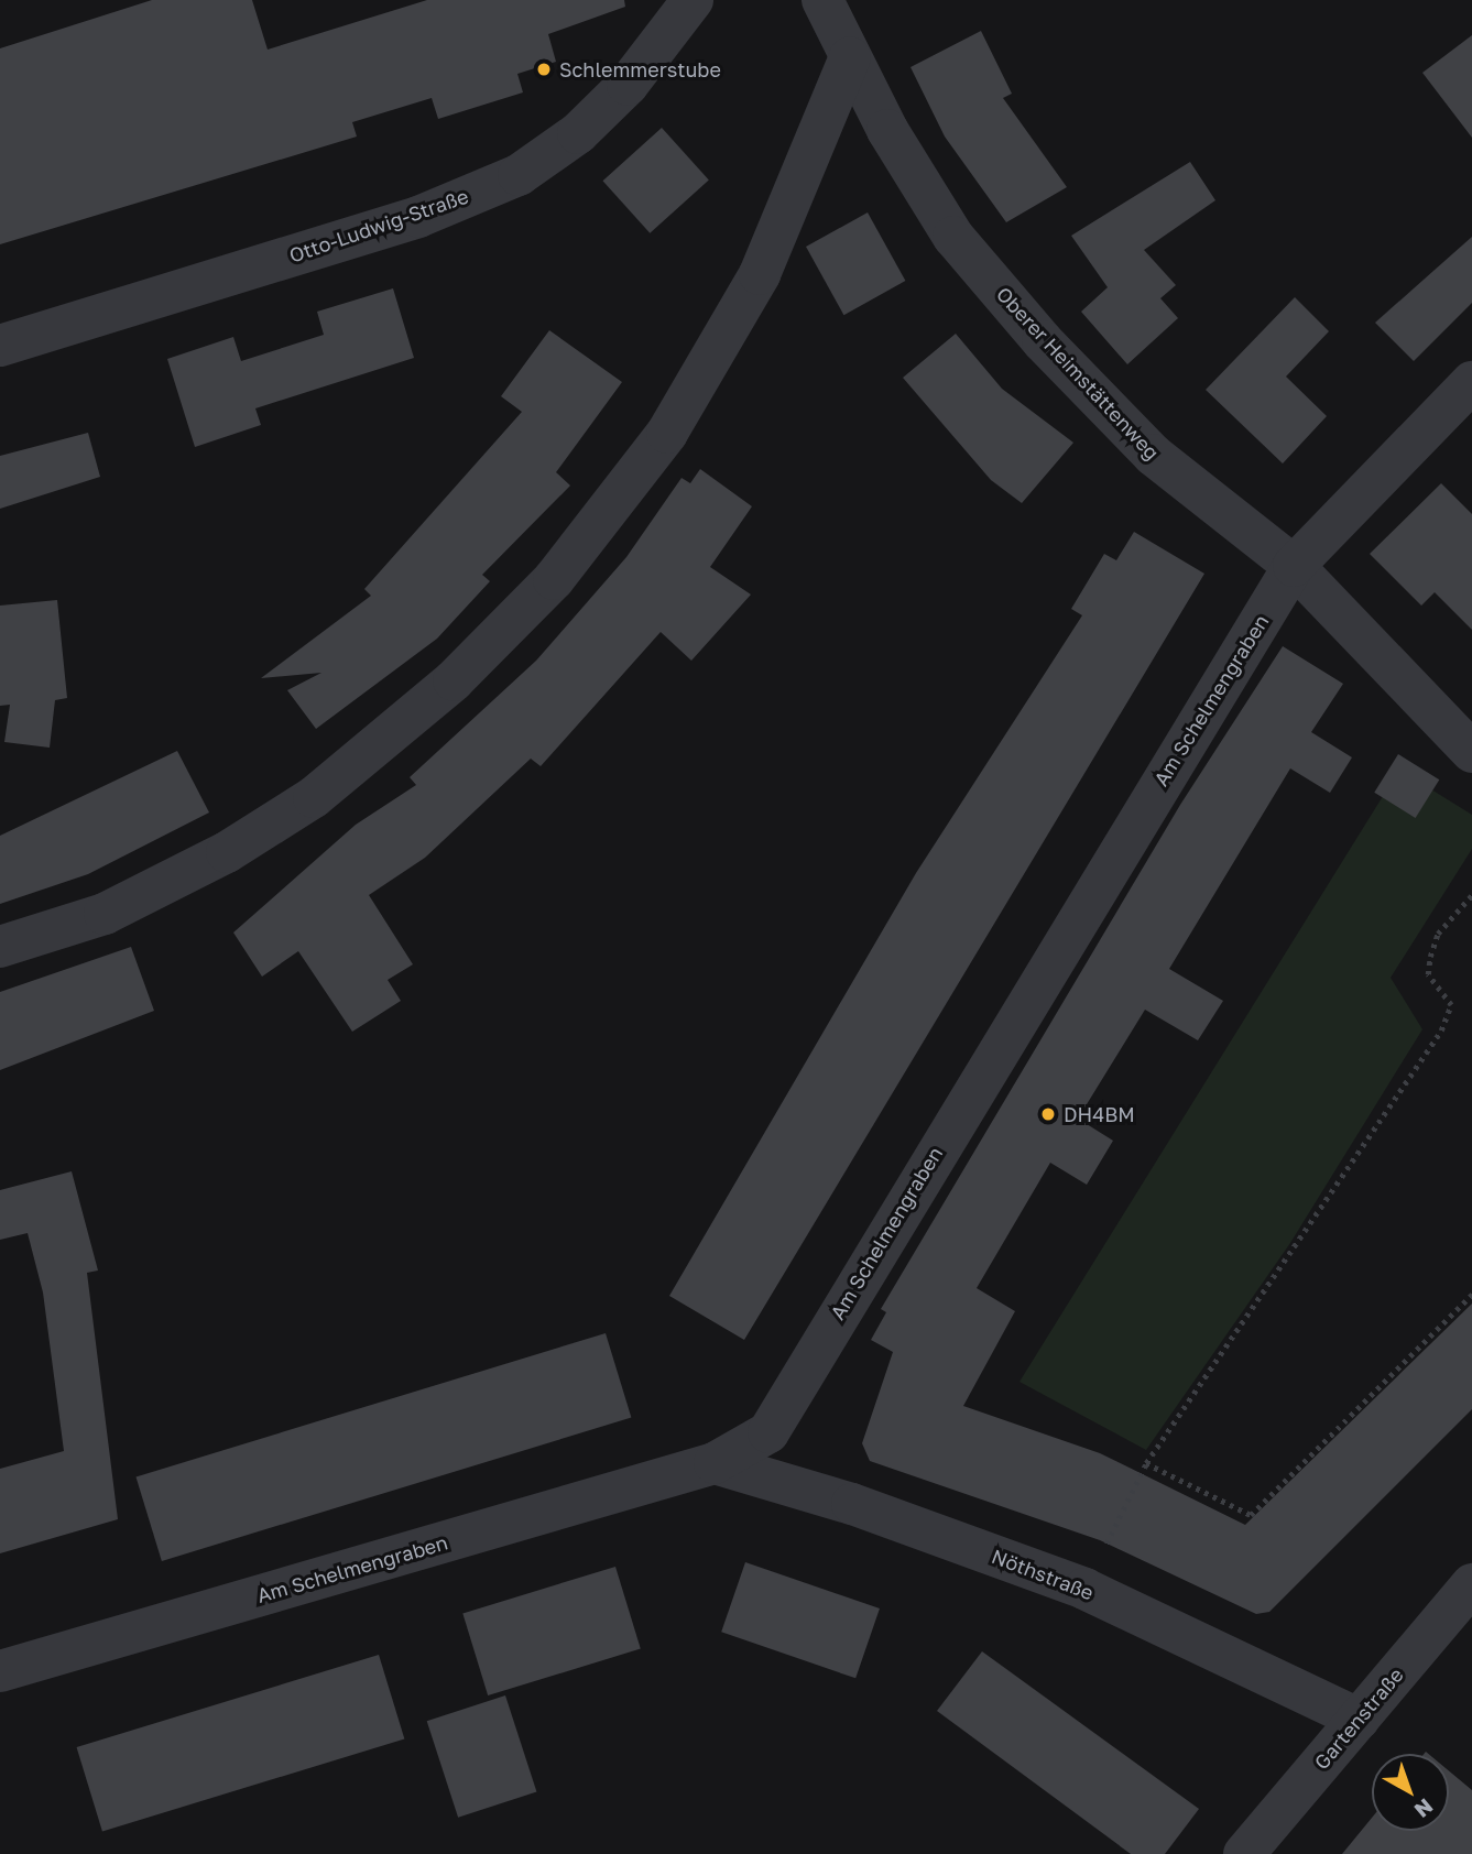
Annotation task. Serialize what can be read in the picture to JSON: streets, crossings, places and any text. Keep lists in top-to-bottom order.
{
  "streets": {
    "street": [
      "Otto-Ludwig-Straße",
      "Oberer Heimstättenweg",
      "Am Schelmengraben",
      "Nöthstraße",
      "Gartenstraße"
    ]
  },
  "crossings": [
    ["Oberer Heimstättenweg", "Am Schelmengraben"],
    ["Am Schelmengraben", "Nöthstraße"],
    ["Nöthstraße", "Gartenstraße"]
  ],
  "places": ["Schlemmerstube", "DH4BM"],
  "north": "bottom right"
}
